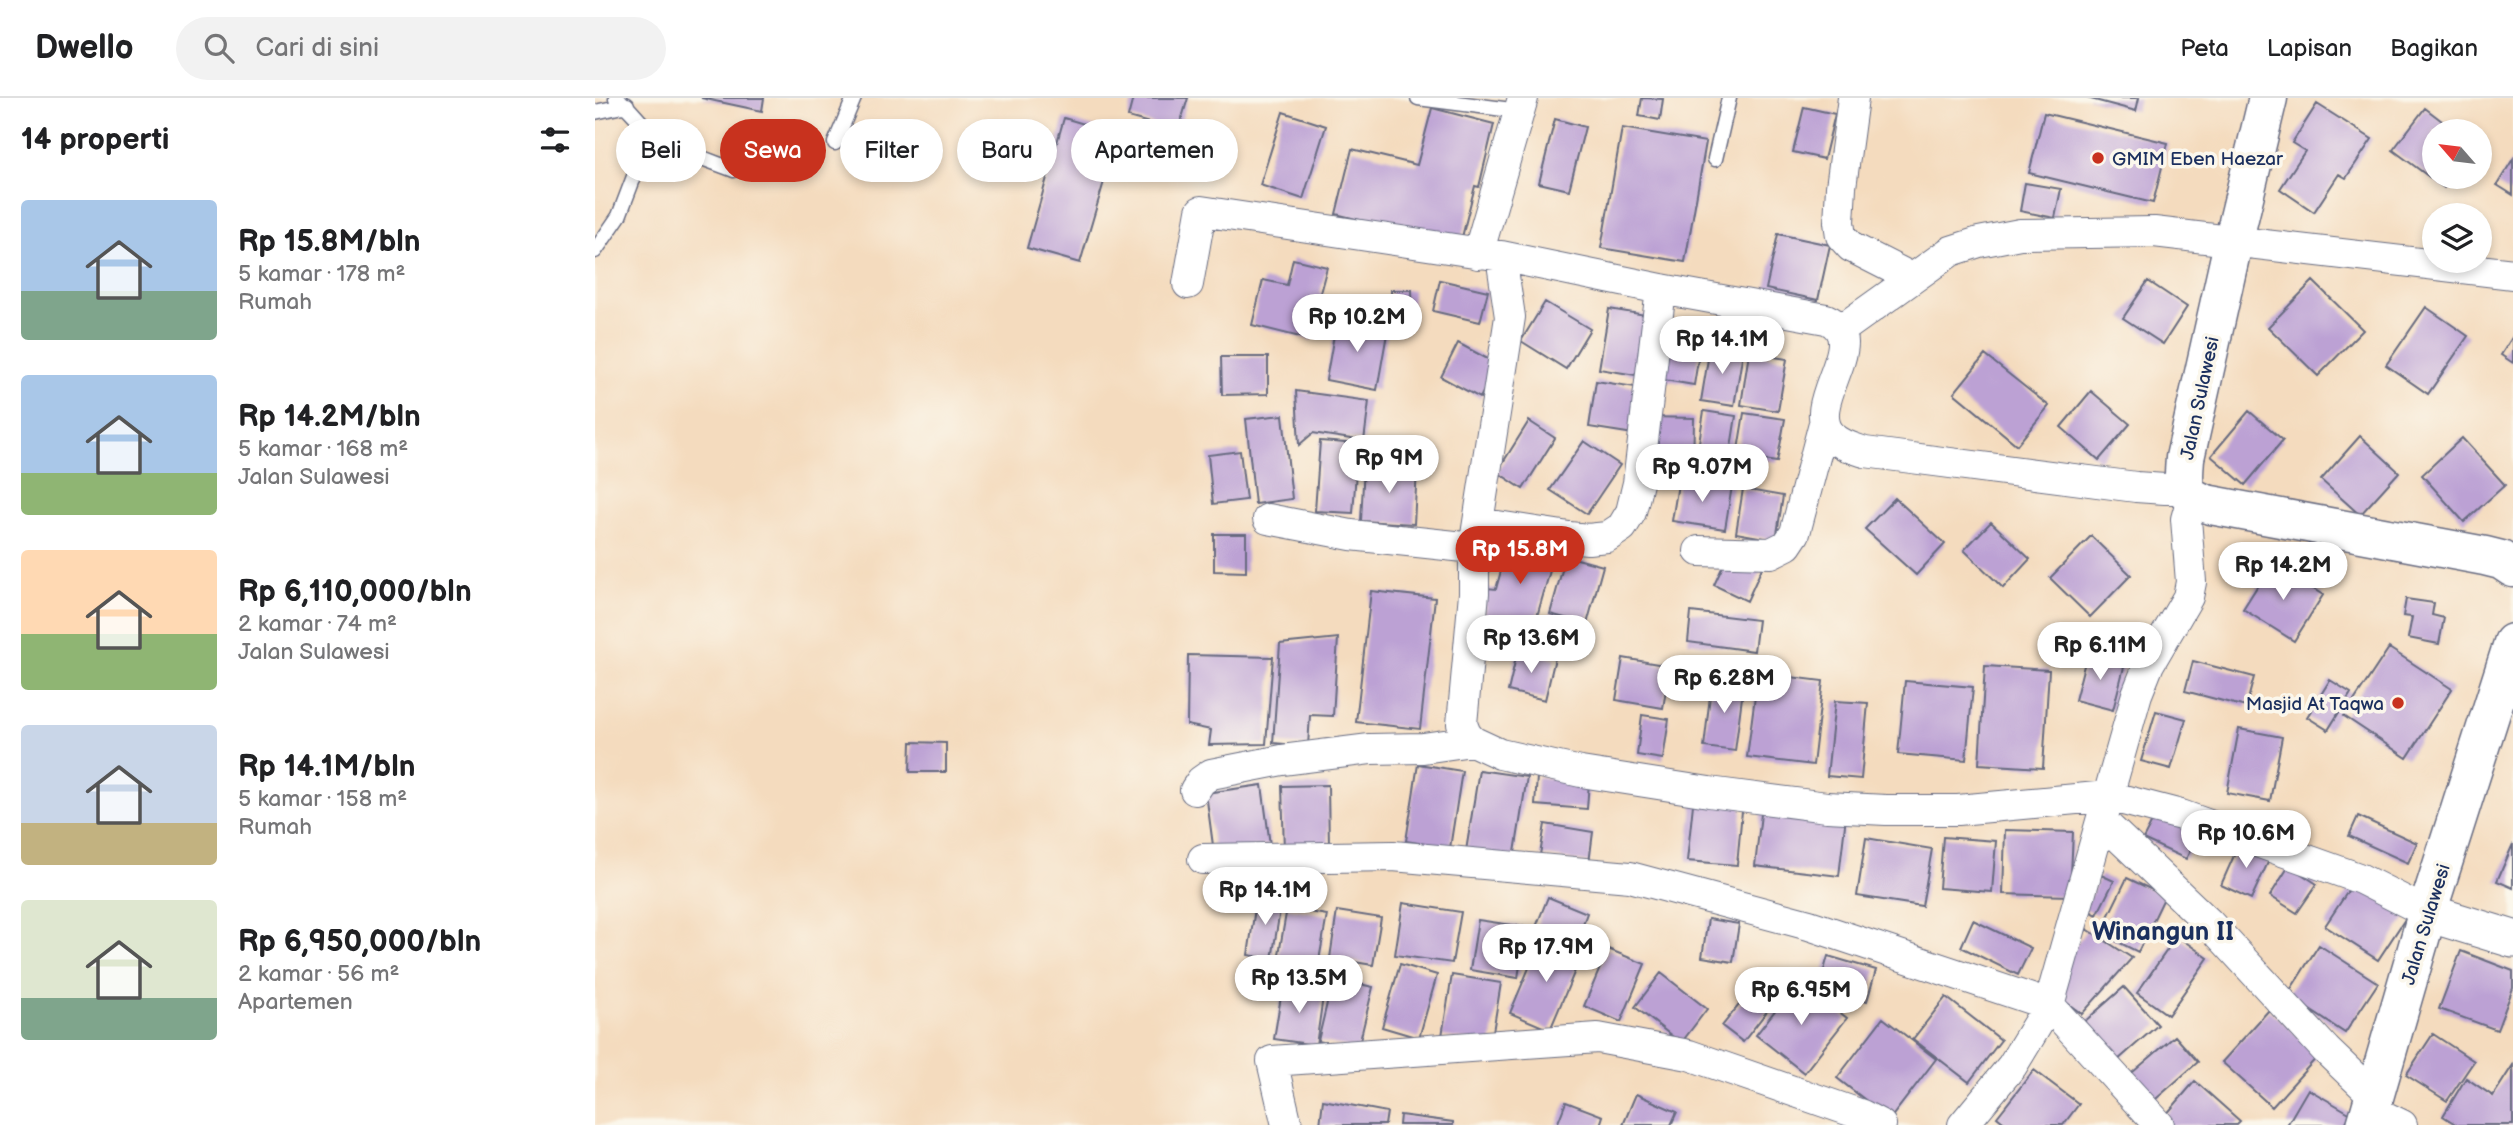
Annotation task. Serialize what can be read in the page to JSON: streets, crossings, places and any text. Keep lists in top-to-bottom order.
{
  "streets": {
    "main road": ["Jalan Sulawesi"]
  },
  "districts": ["Winangun II"],
  "places": ["GMIM Eben Haezar", "Masjid At Taqwa"],
  "north": "top left",
  "page": {
    "header": "Dwello",
    "search": "Cari di sini",
    "nav": ["Peta", "Lapisan", "Bagikan"],
    "heading": "14 properti",
    "chip": [
      "Beli",
      "Sewa",
      "Filter",
      "Baru",
      "Apartemen"
    ],
    "list": [
      {
        "name": "Rp 15.8M/bln",
        "note": "5 kamar · 178 m² · Rumah"
      },
      {
        "name": "Rp 14.2M/bln",
        "note": "5 kamar · 168 m² · Jalan Sulawesi"
      },
      {
        "name": "Rp 6,110,000/bln",
        "note": "2 kamar · 74 m² · Jalan Sulawesi"
      },
      {
        "name": "Rp 14.1M/bln",
        "note": "5 kamar · 158 m² · Rumah"
      },
      {
        "name": "Rp 6,950,000/bln",
        "note": "2 kamar · 56 m² · Apartemen"
      }
    ],
    "price": [
      "Rp 10.2M",
      "Rp 14.1M",
      "Rp 9M",
      "Rp 9.07M",
      "Rp 15.8M",
      "Rp 14.2M",
      "Rp 13.6M",
      "Rp 6.11M",
      "Rp 6.28M",
      "Rp 10.6M",
      "Rp 14.1M",
      "Rp 17.9M",
      "Rp 13.5M",
      "Rp 6.95M"
    ]
  }
}
